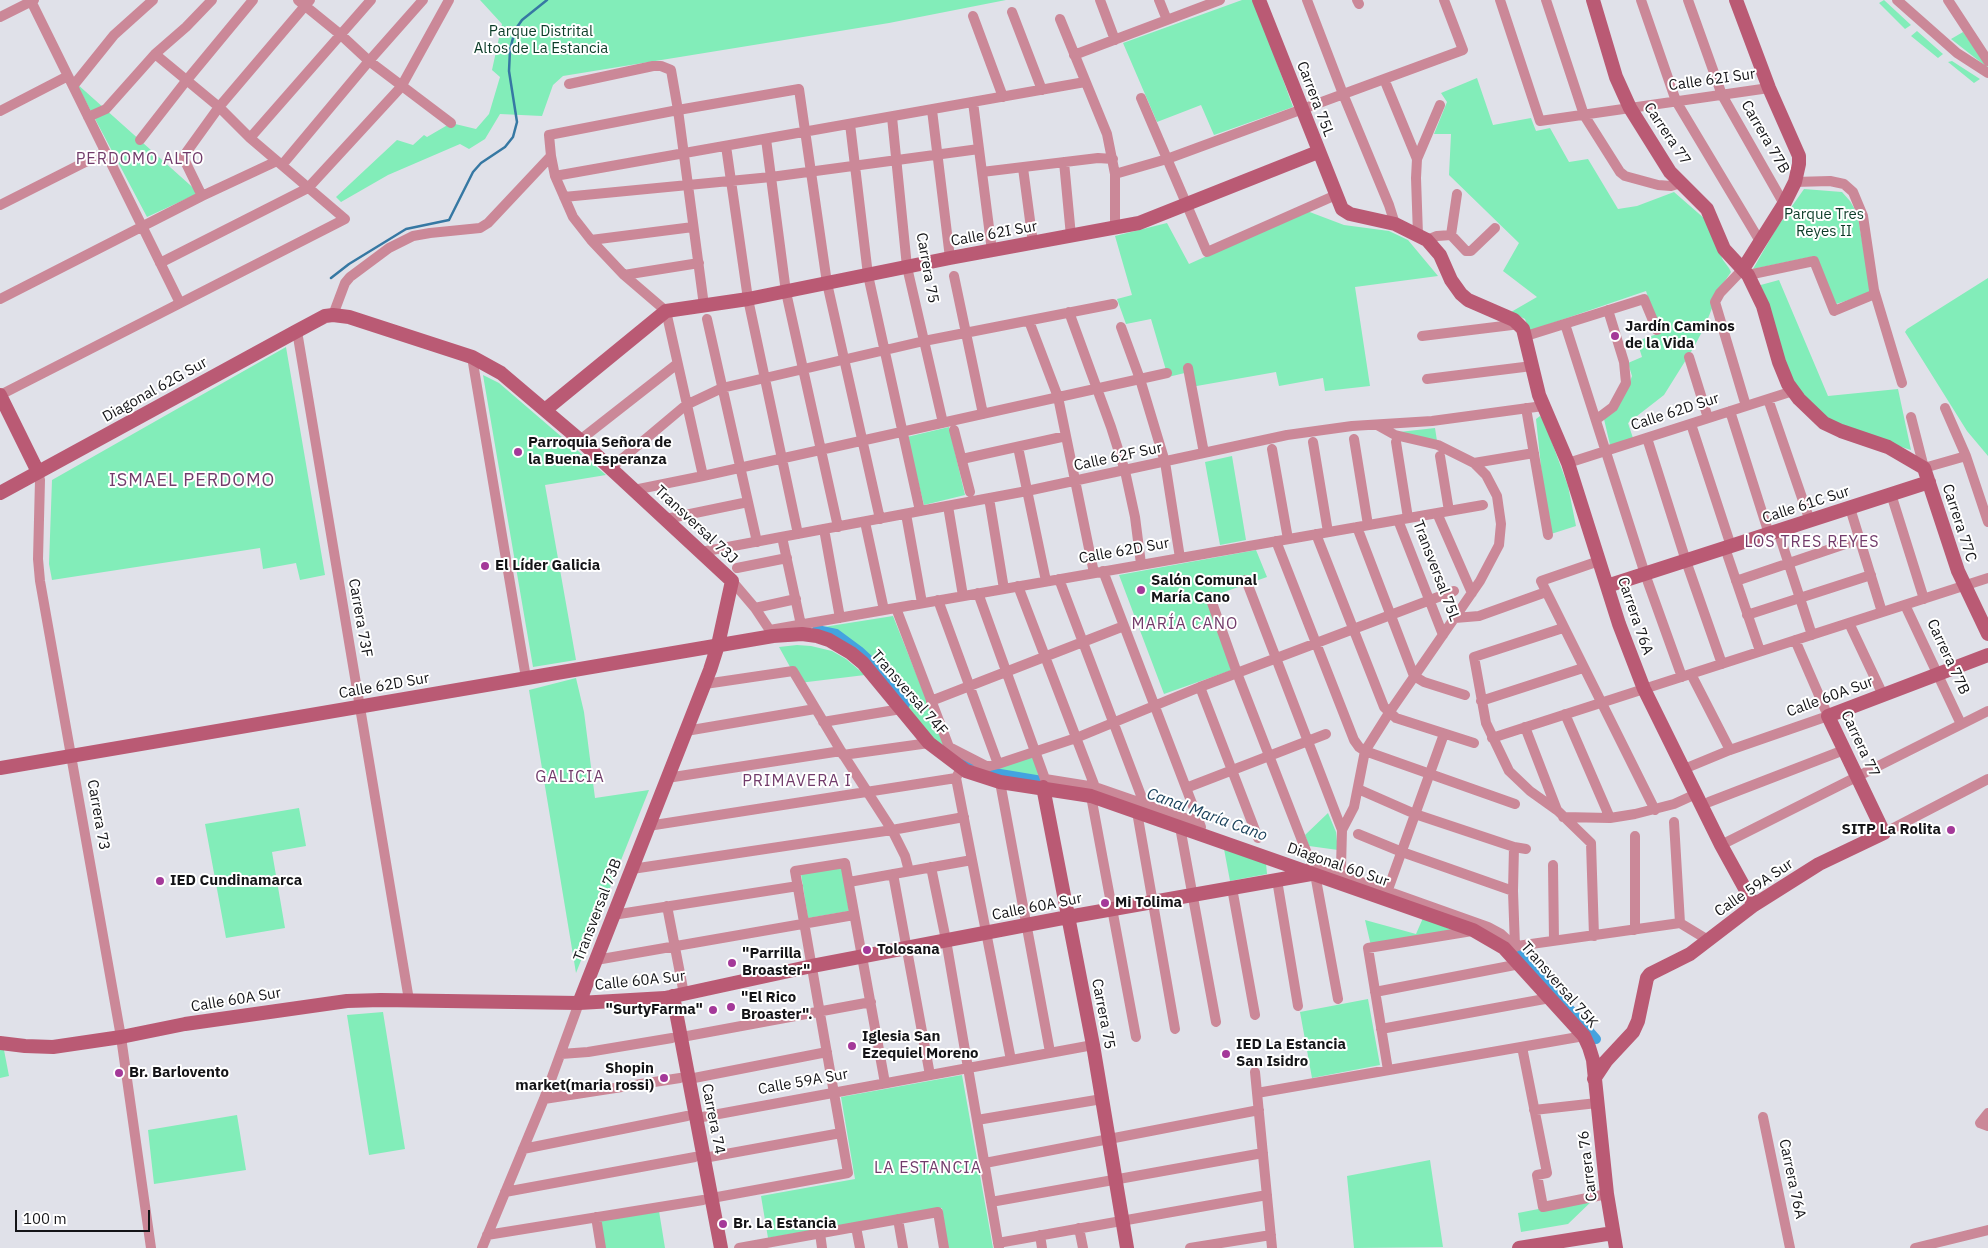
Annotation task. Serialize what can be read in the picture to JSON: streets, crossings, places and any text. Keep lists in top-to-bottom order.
{
  "streets": {
    "street": [
      "Calle 62I Sur",
      "Carrera 75L",
      "Carrera 77",
      "Carrera 77B",
      "Carrera 75",
      "Diagonal 62G Sur",
      "Calle 62D Sur",
      "Calle 62F Sur",
      "Calle 61C Sur",
      "Carrera 77C",
      "Transversal 73J",
      "Transversal 75L",
      "Carrera 76A",
      "Carrera 73F",
      "Transversal 74F",
      "Calle 60A Sur",
      "Carrera 73",
      "Diagonal 60 Sur",
      "Calle 59A Sur",
      "Transversal 73B",
      "Transversal 75K",
      "Carrera 74",
      "Carrera 76"
    ]
  },
  "crossings": [
    ["Calle 62I Sur", "Carrera 75L"],
    ["Calle 62I Sur", "Carrera 77"],
    ["Calle 62I Sur", "Carrera 77B"],
    ["Calle 62I Sur", "Carrera 75"],
    ["Carrera 77", "Calle 62D Sur"],
    ["Carrera 77", "Carrera 77C"],
    ["Carrera 77", "Calle 60A Sur"],
    ["Carrera 77", "Calle 59A Sur"],
    ["Carrera 77B", "Calle 60A Sur"],
    ["Carrera 75", "Calle 62D Sur"],
    ["Carrera 75", "Calle 60A Sur"],
    ["Carrera 75", "Diagonal 60 Sur"],
    ["Carrera 75", "Calle 59A Sur"],
    ["Diagonal 62G Sur", "Transversal 73J"],
    ["Diagonal 62G Sur", "Carrera 73F"],
    ["Diagonal 62G Sur", "Carrera 73"],
    ["Calle 62D Sur", "Transversal 73J"],
    ["Calle 62D Sur", "Transversal 75L"],
    ["Calle 62D Sur", "Carrera 76A"],
    ["Calle 62D Sur", "Carrera 73F"],
    ["Calle 62D Sur", "Transversal 74F"],
    ["Calle 62D Sur", "Carrera 73"],
    ["Calle 62D Sur", "Transversal 73B"],
    ["Calle 62F Sur", "Transversal 73J"],
    ["Calle 62F Sur", "Carrera 76A"],
    ["Calle 61C Sur", "Carrera 77C"],
    ["Calle 61C Sur", "Carrera 76A"],
    ["Transversal 73J", "Transversal 74F"],
    ["Transversal 73J", "Transversal 73B"],
    ["Carrera 76A", "Calle 60A Sur"],
    ["Carrera 76A", "Calle 59A Sur"],
    ["Carrera 73F", "Calle 60A Sur"],
    ["Transversal 74F", "Diagonal 60 Sur"],
    ["Calle 60A Sur", "Carrera 73"],
    ["Calle 60A Sur", "Diagonal 60 Sur"],
    ["Calle 60A Sur", "Transversal 73B"],
    ["Calle 60A Sur", "Carrera 74"],
    ["Diagonal 60 Sur", "Transversal 75K"],
    ["Calle 59A Sur", "Transversal 73B"],
    ["Calle 59A Sur", "Transversal 75K"],
    ["Calle 59A Sur", "Carrera 74"],
    ["Calle 59A Sur", "Carrera 76"],
    ["Transversal 75K", "Carrera 76"]
  ],
  "districts": [
    "PERDOMO ALTO",
    "ISMAEL PERDOMO",
    "LOS TRES REYES",
    "MARÍA CANO",
    "GALICIA",
    "PRIMAVERA I",
    "LA ESTANCIA"
  ],
  "water": ["Canal María Cano"],
  "parks": ["Parque Distrital Altos de La Estancia", "Parque Tres Reyes II"],
  "places": [
    "Jardín Caminos de la Vida",
    "Parroquia Señora de la Buena Esperanza",
    "El Líder Galicia",
    "Salón Comunal María Cano",
    "SITP La Rolita",
    "IED Cundinamarca",
    "Mi Tolima",
    "Tolosana",
    "\"Parrilla Broaster\"",
    "\"El Rico Broaster\".",
    "\"SurtyFarma\"",
    "Iglesia San Ezequiel Moreno",
    "IED La Estancia San Isidro",
    "Br. Barlovento",
    "Shopin market(maria rossi)",
    "Br. La Estancia"
  ],
  "scale_bar": "100 m"
}
